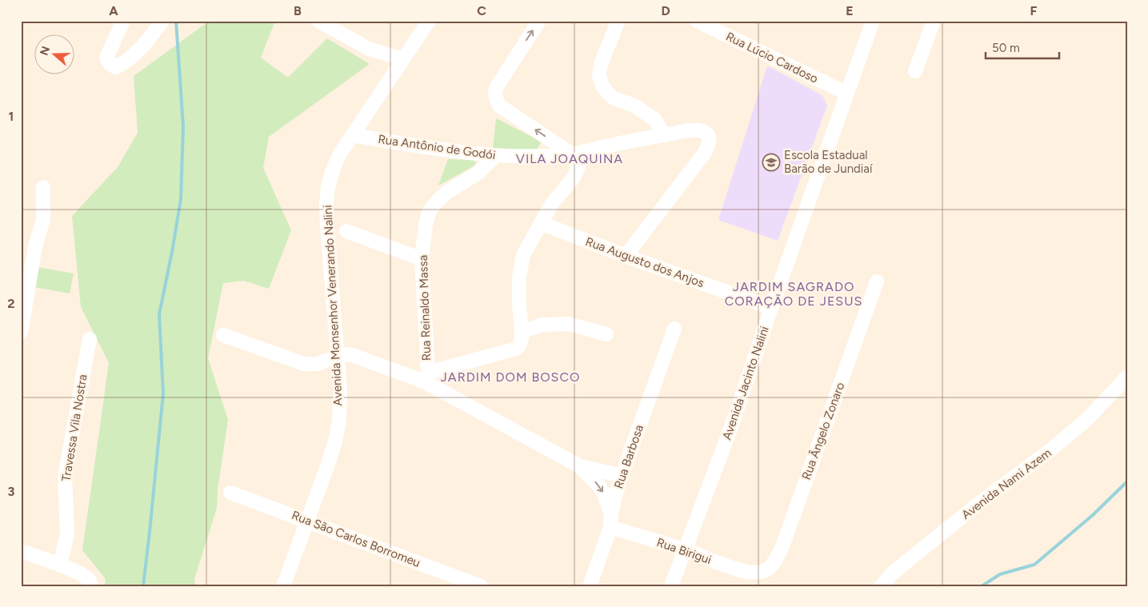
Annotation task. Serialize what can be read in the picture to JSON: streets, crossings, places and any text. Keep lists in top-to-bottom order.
{
  "streets": {
    "street": [
      "Rua Lúcio Cardoso",
      "Rua Antônio de Godói",
      "Rua Augusto dos Anjos",
      "Avenida Monsenhor Venerando Nalini",
      "Rua Reinaldo Massa",
      "Avenida Jacinto Nalini",
      "Travessa Vila Nostra",
      "Rua Ângelo Zonaro",
      "Rua Barbosa",
      "Avenida Nami Azem",
      "Rua São Carlos Borromeu",
      "Rua Birigui"
    ]
  },
  "crossings": [
    ["Rua Lúcio Cardoso", "Avenida Jacinto Nalini"],
    ["Rua Antônio de Godói", "Rua Augusto dos Anjos"],
    ["Rua Antônio de Godói", "Avenida Monsenhor Venerando Nalini"],
    ["Rua Antônio de Godói", "Rua Reinaldo Massa"],
    ["Rua Augusto dos Anjos", "Avenida Jacinto Nalini"],
    ["Avenida Monsenhor Venerando Nalini", "Rua São Carlos Borromeu"],
    ["Avenida Jacinto Nalini", "Rua Birigui"],
    ["Rua Ângelo Zonaro", "Rua Birigui"],
    ["Rua Barbosa", "Rua Birigui"]
  ],
  "districts": ["VILA JOAQUINA", "JARDIM SAGRADO CORAÇÃO DE JESUS", "JARDIM DOM BOSCO"],
  "places": {
    "school or university": ["Escola Estadual Barão de Jundiaí"]
  },
  "scale_bar": "50 m",
  "north": "left",
  "grid": {
    "columns": [
      "A",
      "B",
      "C",
      "D",
      "E",
      "F"
    ],
    "rows": ["1", "2", "3"]
  }
}
